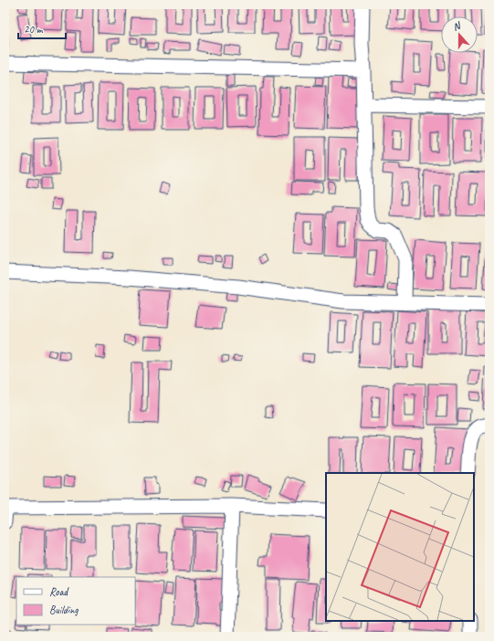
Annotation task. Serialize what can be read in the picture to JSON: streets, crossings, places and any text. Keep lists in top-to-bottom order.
{
  "legend": ["Road", "Building"],
  "scale_bar": "20 m",
  "north": "top"
}
